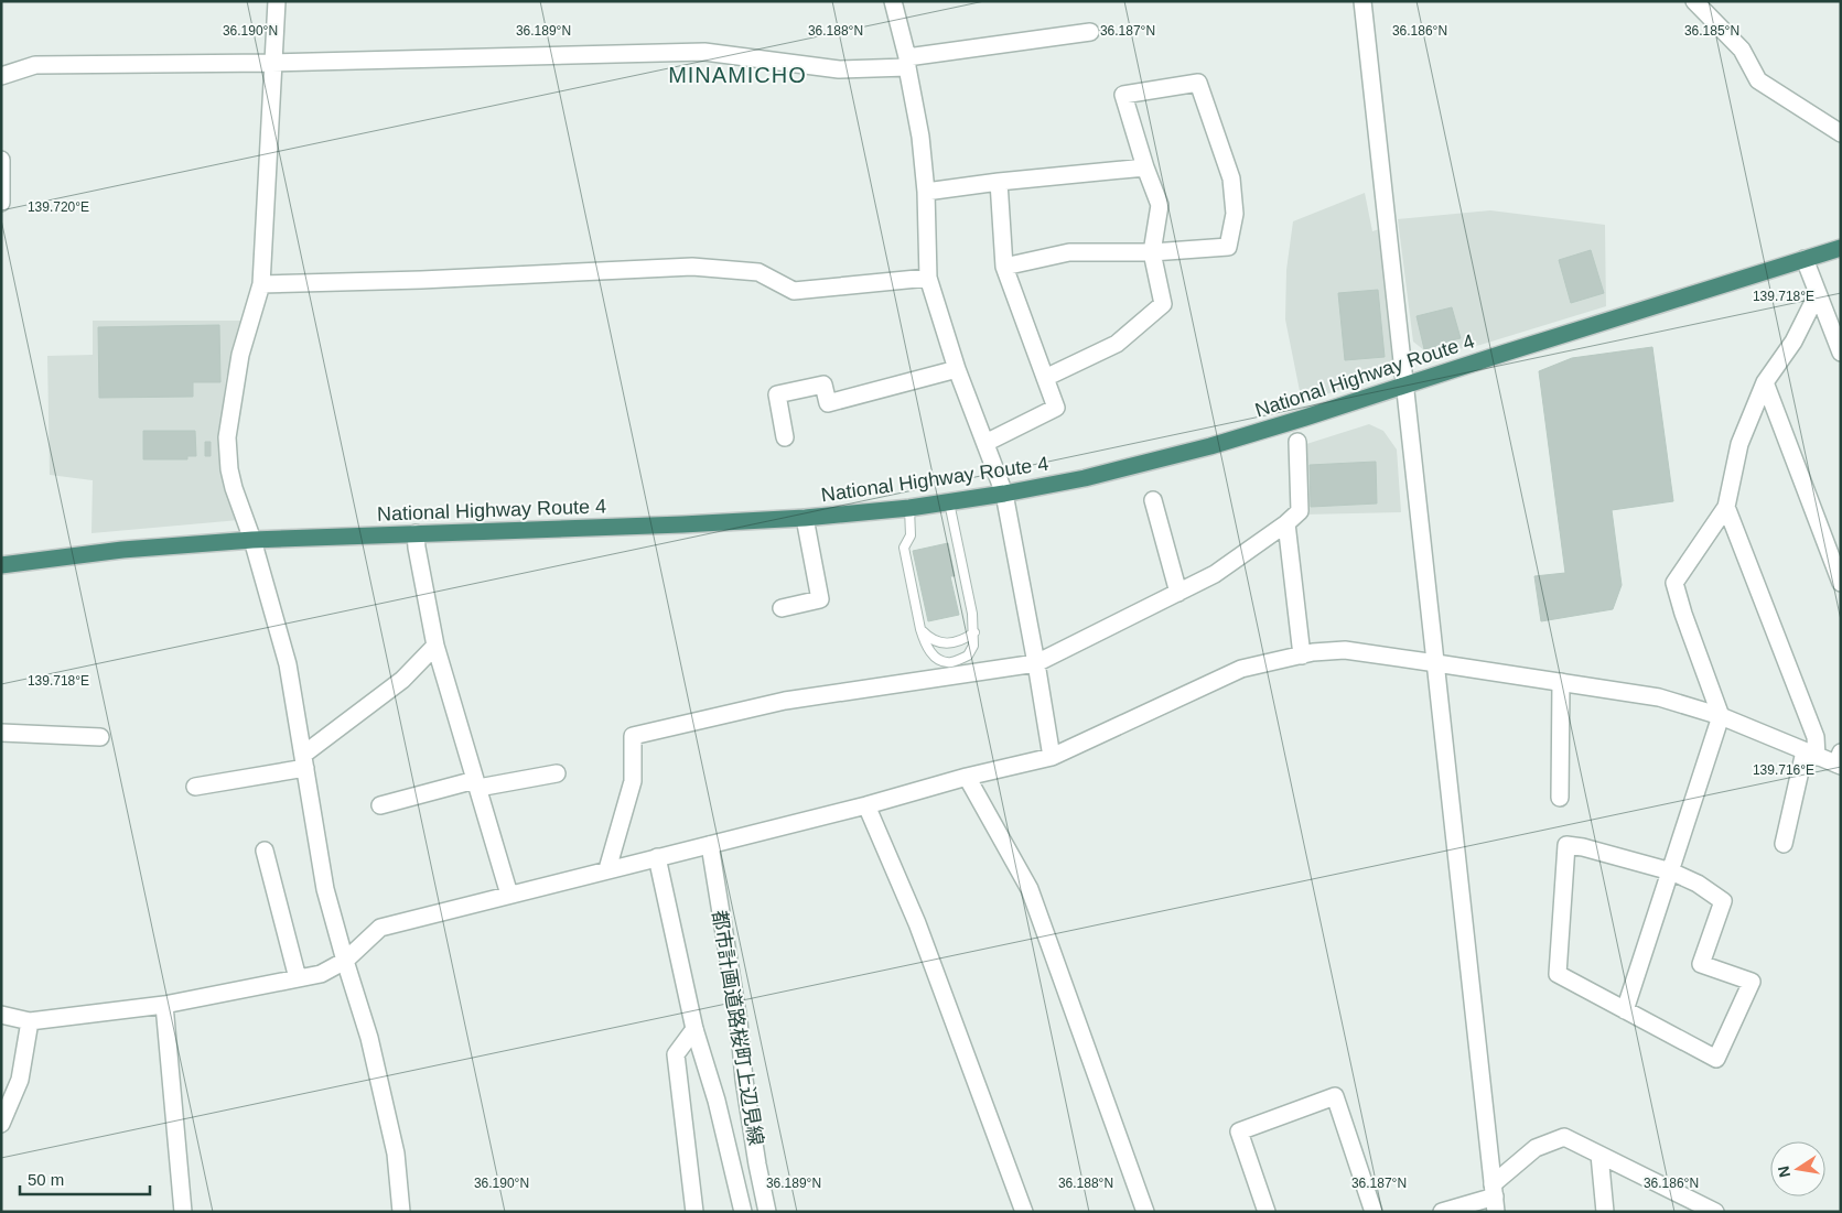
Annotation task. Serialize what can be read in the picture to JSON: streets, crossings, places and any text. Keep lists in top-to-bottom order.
{
  "streets": {
    "highway": ["National Highway Route 4"],
    "street": ["都市計画道路桜町上辺見線"]
  },
  "districts": ["MINAMICHO"],
  "scale_bar": "50 m",
  "north": "left",
  "coordinates": [
    "36.190°N",
    "36.189°N",
    "36.188°N",
    "36.187°N",
    "36.186°N",
    "36.185°N",
    "139.720°E",
    "139.718°E",
    "139.716°E"
  ]
}
